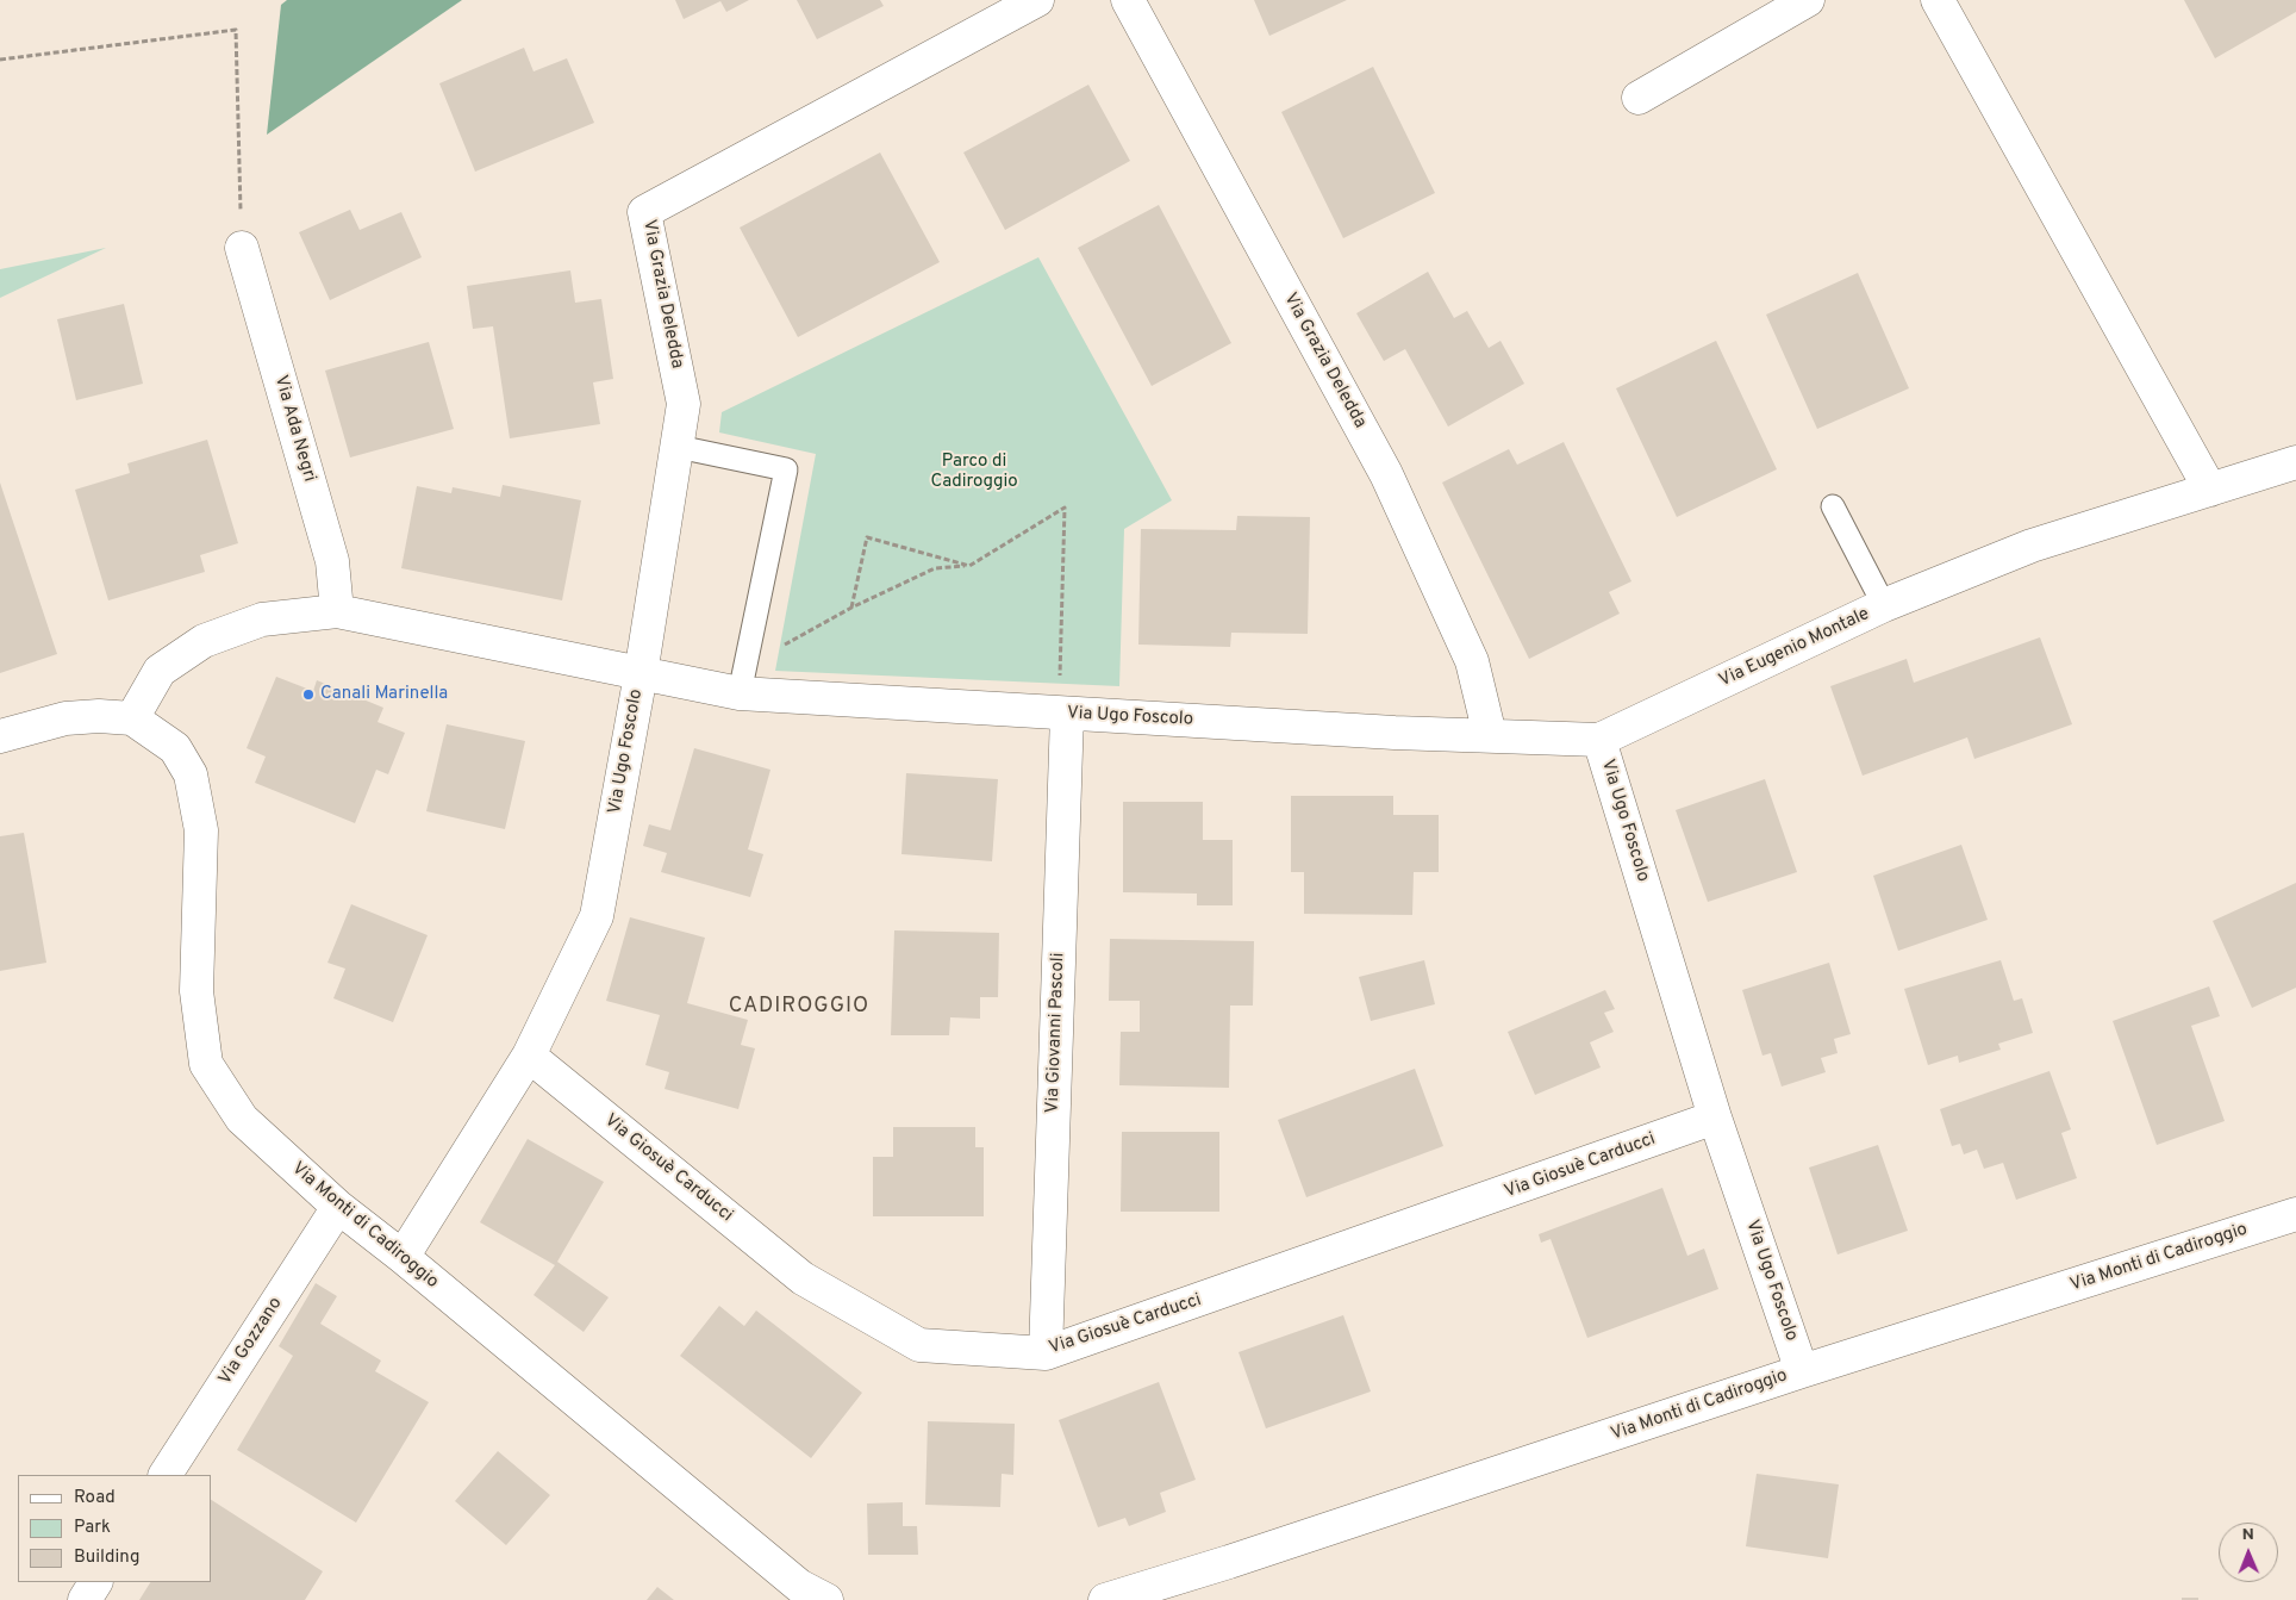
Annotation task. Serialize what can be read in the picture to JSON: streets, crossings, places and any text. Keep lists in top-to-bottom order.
{
  "streets": {
    "street": [
      "Via Grazia Deledda",
      "Via Ada Negri",
      "Via Eugenio Montale",
      "Via Ugo Foscolo",
      "Via Giovanni Pascoli",
      "Via Giosuè Carducci",
      "Via Monti di Cadiroggio",
      "Via Gozzano"
    ]
  },
  "crossings": [
    ["Via Grazia Deledda", "Via Ugo Foscolo"],
    ["Via Eugenio Montale", "Via Ugo Foscolo"],
    ["Via Ugo Foscolo", "Via Giovanni Pascoli"],
    ["Via Ugo Foscolo", "Via Giosuè Carducci"],
    ["Via Ugo Foscolo", "Via Monti di Cadiroggio"],
    ["Via Giovanni Pascoli", "Via Giosuè Carducci"],
    ["Via Monti di Cadiroggio", "Via Gozzano"]
  ],
  "districts": ["CADIROGGIO"],
  "parks": ["Parco di Cadiroggio"],
  "places": ["Canali Marinella"],
  "legend": ["Road", "Park", "Building"],
  "north": "top"
}
